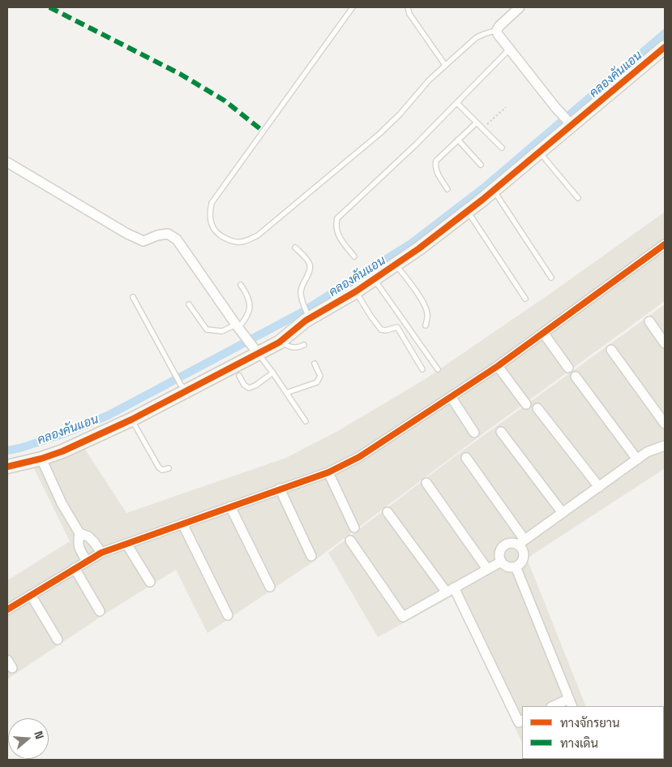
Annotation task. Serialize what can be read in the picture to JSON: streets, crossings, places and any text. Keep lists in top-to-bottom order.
{
  "water": ["คลองคันแอน"],
  "legend": ["ทางจักรยาน", "ทางเดิน"],
  "north": "right"
}
